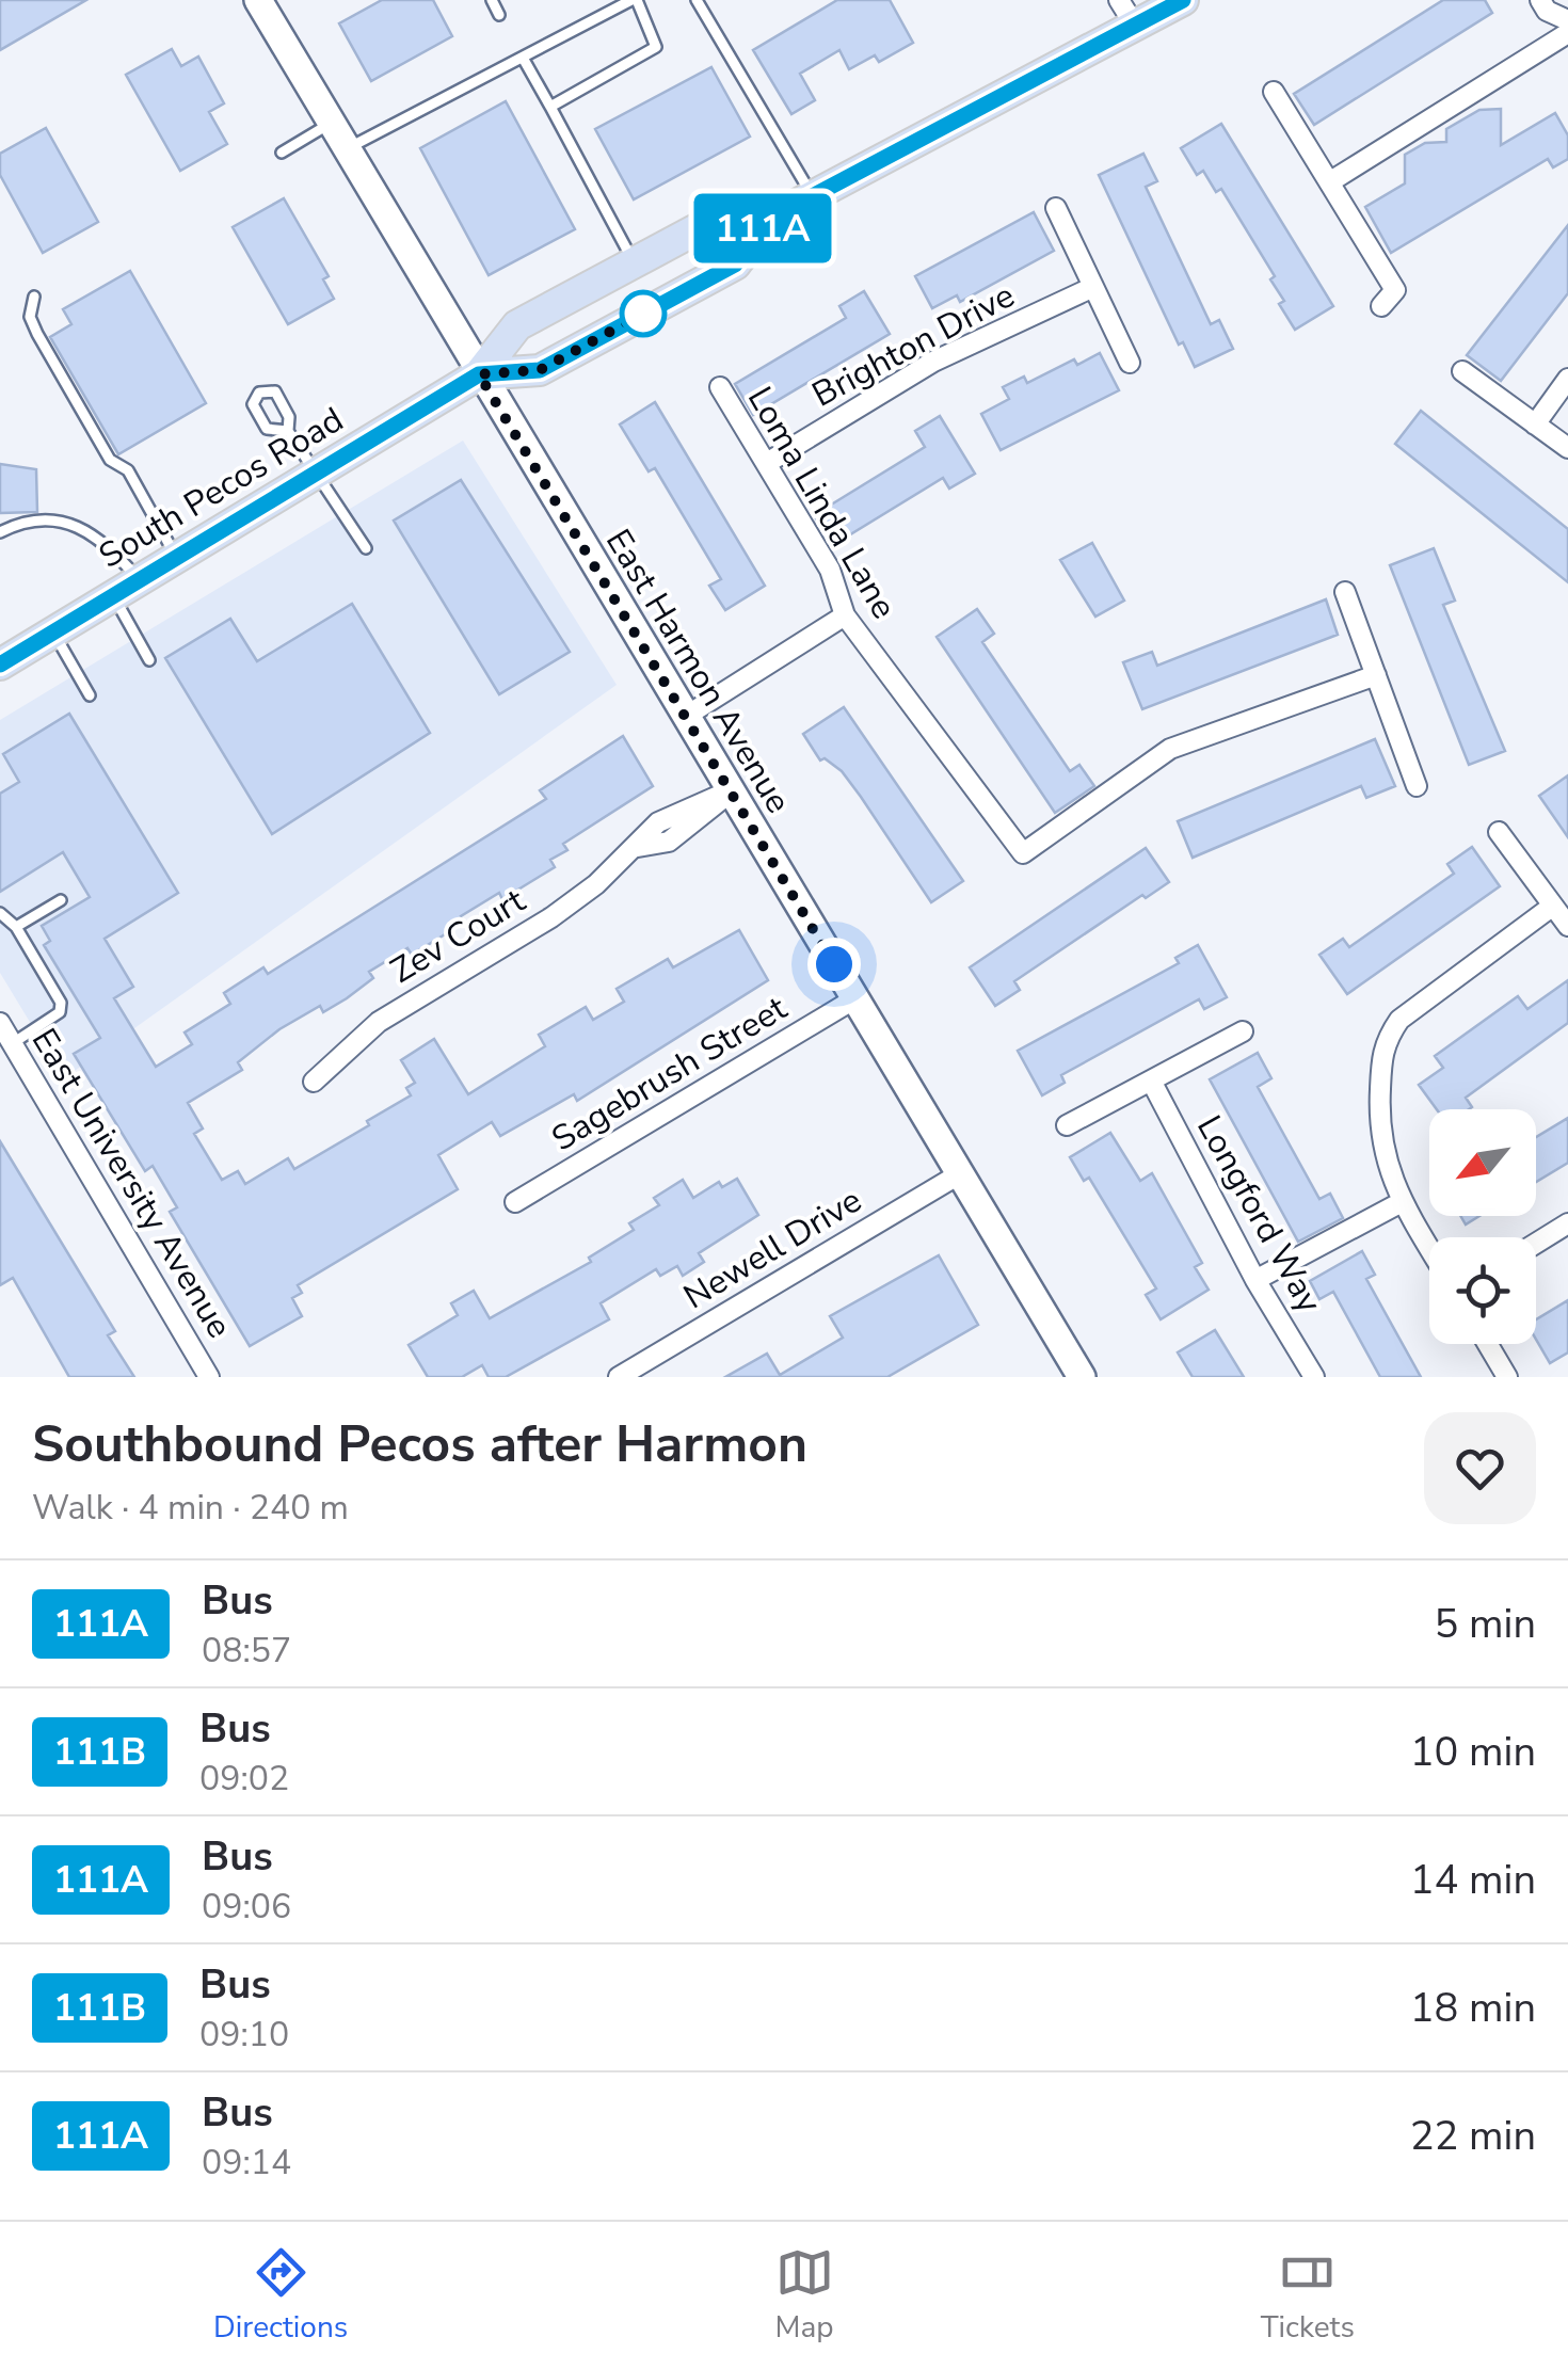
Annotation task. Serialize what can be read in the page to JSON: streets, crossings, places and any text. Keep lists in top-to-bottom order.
{
  "streets": {
    "main road": ["South Pecos Road", "East Harmon Avenue"],
    "street": [
      "Brighton Drive",
      "Loma Linda Lane",
      "Zev Court",
      "Sagebrush Street",
      "East University Avenue",
      "Longford Way",
      "Newell Drive"
    ]
  },
  "crossings": [
    ["Brighton Drive", "Loma Linda Lane"],
    ["South Pecos Road", "East Harmon Avenue"],
    ["East Harmon Avenue", "Zev Court"],
    ["East Harmon Avenue", "Sagebrush Street"],
    ["East Harmon Avenue", "Newell Drive"]
  ],
  "lines": ["bus line 111A"],
  "north": "bottom left",
  "page": {
    "on_map": "111A",
    "heading": ["Southbound Pecos after Harmon", "Walk · 4 min · 240 m"],
    "list": [
      {
        "mark": "111A",
        "name": "Bus",
        "note": "08:57",
        "value": "5 min"
      },
      {
        "mark": "111B",
        "name": "Bus",
        "note": "09:02",
        "value": "10 min"
      },
      {
        "mark": "111A",
        "name": "Bus",
        "note": "09:06",
        "value": "14 min"
      },
      {
        "mark": "111B",
        "name": "Bus",
        "note": "09:10",
        "value": "18 min"
      },
      {
        "mark": "111A",
        "name": "Bus",
        "note": "09:14",
        "value": "22 min"
      }
    ],
    "tabs": ["Directions", "Map", "Tickets"]
  }
}
